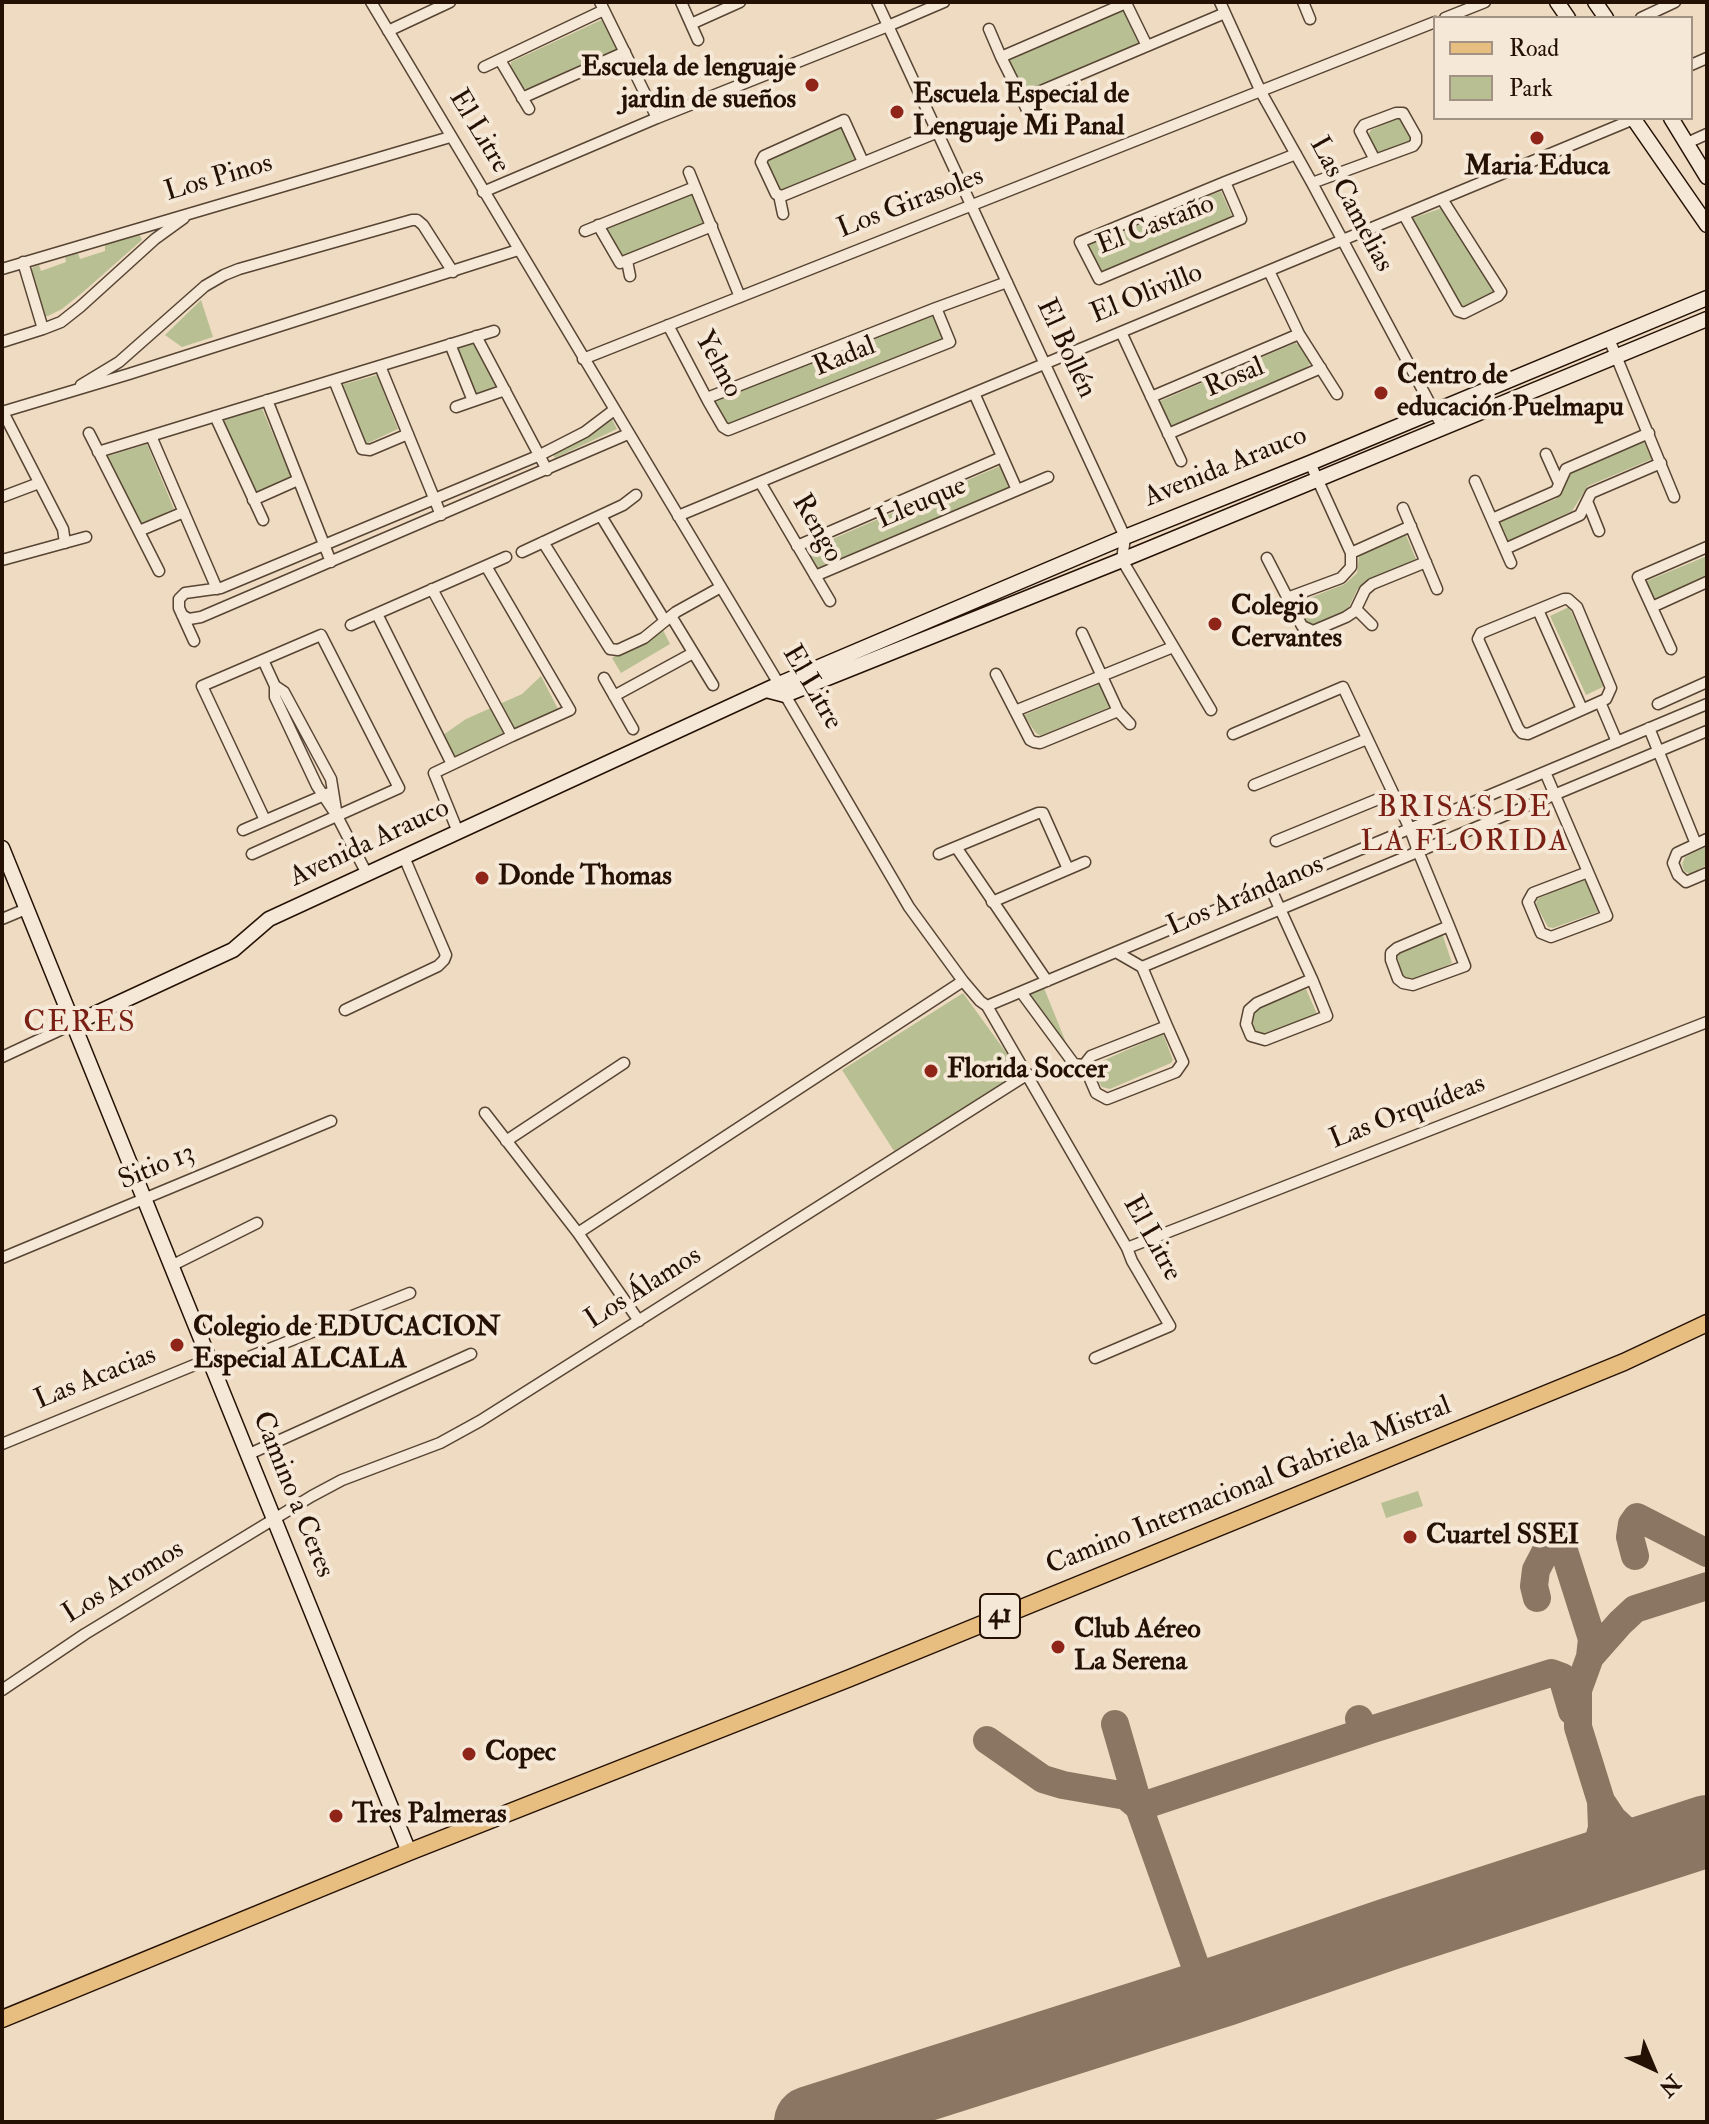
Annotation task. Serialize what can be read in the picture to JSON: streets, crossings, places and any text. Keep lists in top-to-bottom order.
{
  "streets": {
    "main road": ["Camino Internacional Gabriela Mistral", "41"],
    "street": [
      "El Litre",
      "Los Pinos",
      "Los Girasoles",
      "Las Camelias",
      "El Castaño",
      "El Olivillo",
      "El Bollén",
      "Radal",
      "Yelmo",
      "Rosal",
      "Avenida Arauco",
      "Lleuque",
      "Rengo",
      "Los Arándanos",
      "Las Orquídeas",
      "Sitio 13",
      "Los Álamos",
      "Las Acacias",
      "Camino a Ceres",
      "Los Aromos"
    ]
  },
  "crossings": [
    ["El Litre", "Los Pinos"],
    ["El Litre", "Los Girasoles"],
    ["El Litre", "El Olivillo"],
    ["El Litre", "Avenida Arauco"],
    ["El Litre", "Los Arándanos"],
    ["El Litre", "Las Orquídeas"],
    ["El Litre", "Los Álamos"],
    ["Los Girasoles", "Las Camelias"],
    ["Los Girasoles", "El Bollén"],
    ["Los Girasoles", "Yelmo"],
    ["Las Camelias", "El Castaño"],
    ["Las Camelias", "El Olivillo"],
    ["Las Camelias", "Avenida Arauco"],
    ["El Olivillo", "El Bollén"],
    ["El Olivillo", "Rengo"],
    ["El Bollén", "Radal"],
    ["El Bollén", "Avenida Arauco"],
    ["Radal", "Yelmo"],
    ["Avenida Arauco", "Camino a Ceres"],
    ["Lleuque", "Rengo"],
    ["Sitio 13", "Camino a Ceres"],
    ["Los Álamos", "Camino a Ceres"],
    ["Los Álamos", "Los Aromos"],
    ["Las Acacias", "Camino a Ceres"],
    ["Camino Internacional Gabriela Mistral", "Camino a Ceres"],
    ["Camino Internacional Gabriela Mistral", "41"],
    ["Camino a Ceres", "Los Aromos"]
  ],
  "districts": ["BRISAS DE LA FLORIDA", "CERES"],
  "places": [
    "Escuela de lenguaje jardin de sueños",
    "Escuela Especial de Lenguaje Mi Panal",
    "Maria Educa",
    "Centro de educación Puelmapu",
    "Colegio Cervantes",
    "Donde Thomas",
    "Florida Soccer",
    "Colegio de EDUCACION Especial ALCALA",
    "Cuartel SSEI",
    "Club Aéreo La Serena",
    "Copec",
    "Tres Palmeras"
  ],
  "legend": ["Road", "Park"],
  "north": "bottom right"
}
